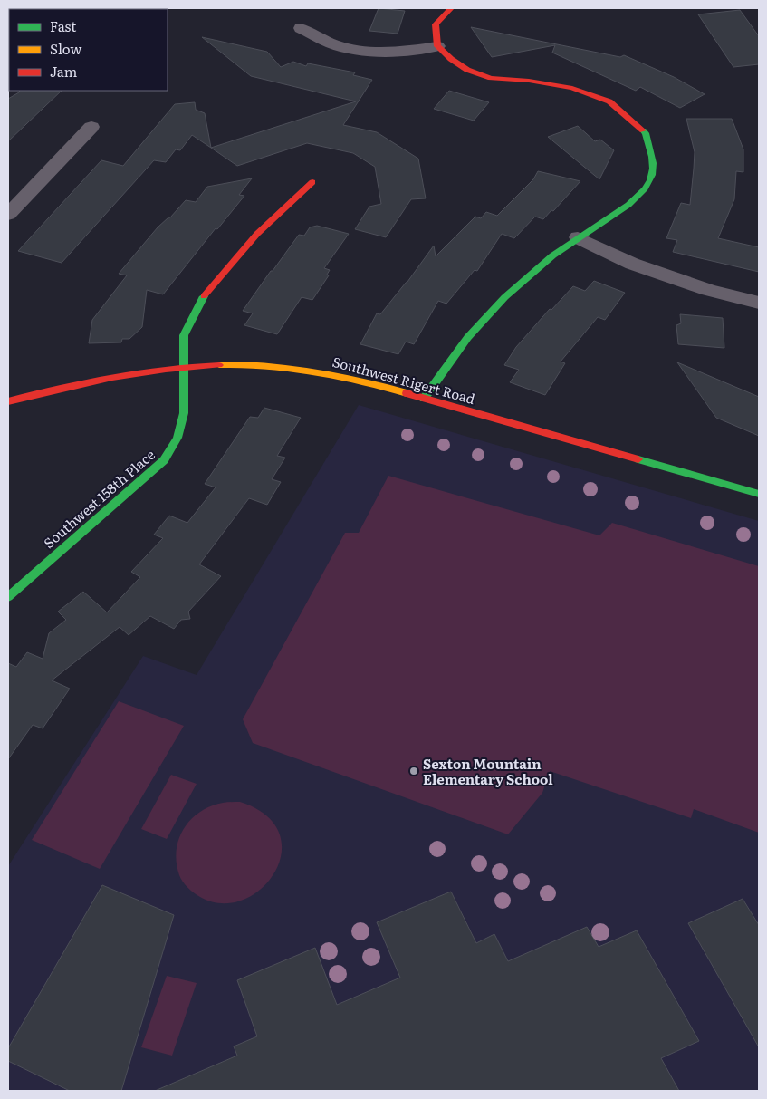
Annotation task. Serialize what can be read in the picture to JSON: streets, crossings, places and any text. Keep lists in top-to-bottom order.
{
  "streets": {
    "street": ["Southwest Rigert Road", "Southwest 158th Place"]
  },
  "crossings": [
    ["Southwest Rigert Road", "Southwest 158th Place"]
  ],
  "places": ["Sexton Mountain Elementary School"],
  "legend": ["Fast", "Slow", "Jam"]
}
